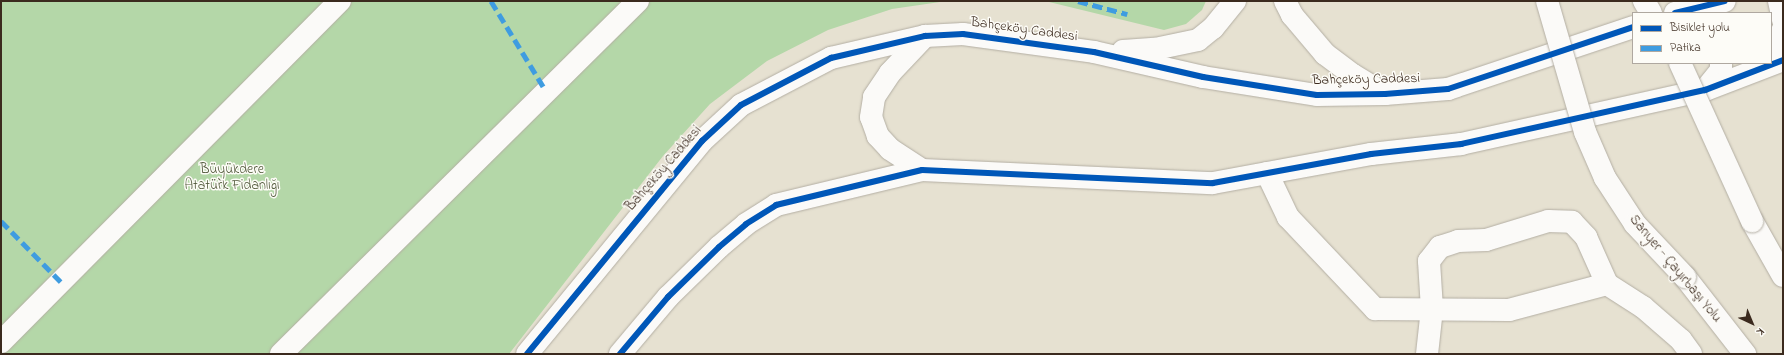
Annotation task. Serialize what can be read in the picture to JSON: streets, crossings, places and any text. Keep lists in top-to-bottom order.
{
  "streets": {
    "main road": ["Bahçeköy Caddesi", "Sarıyer - Çayırbaşı Yolu"]
  },
  "parks": ["Büyükdere Atatürk Fidanlığı"],
  "legend": ["Bisiklet yolu", "Patika"],
  "north": "bottom right"
}
